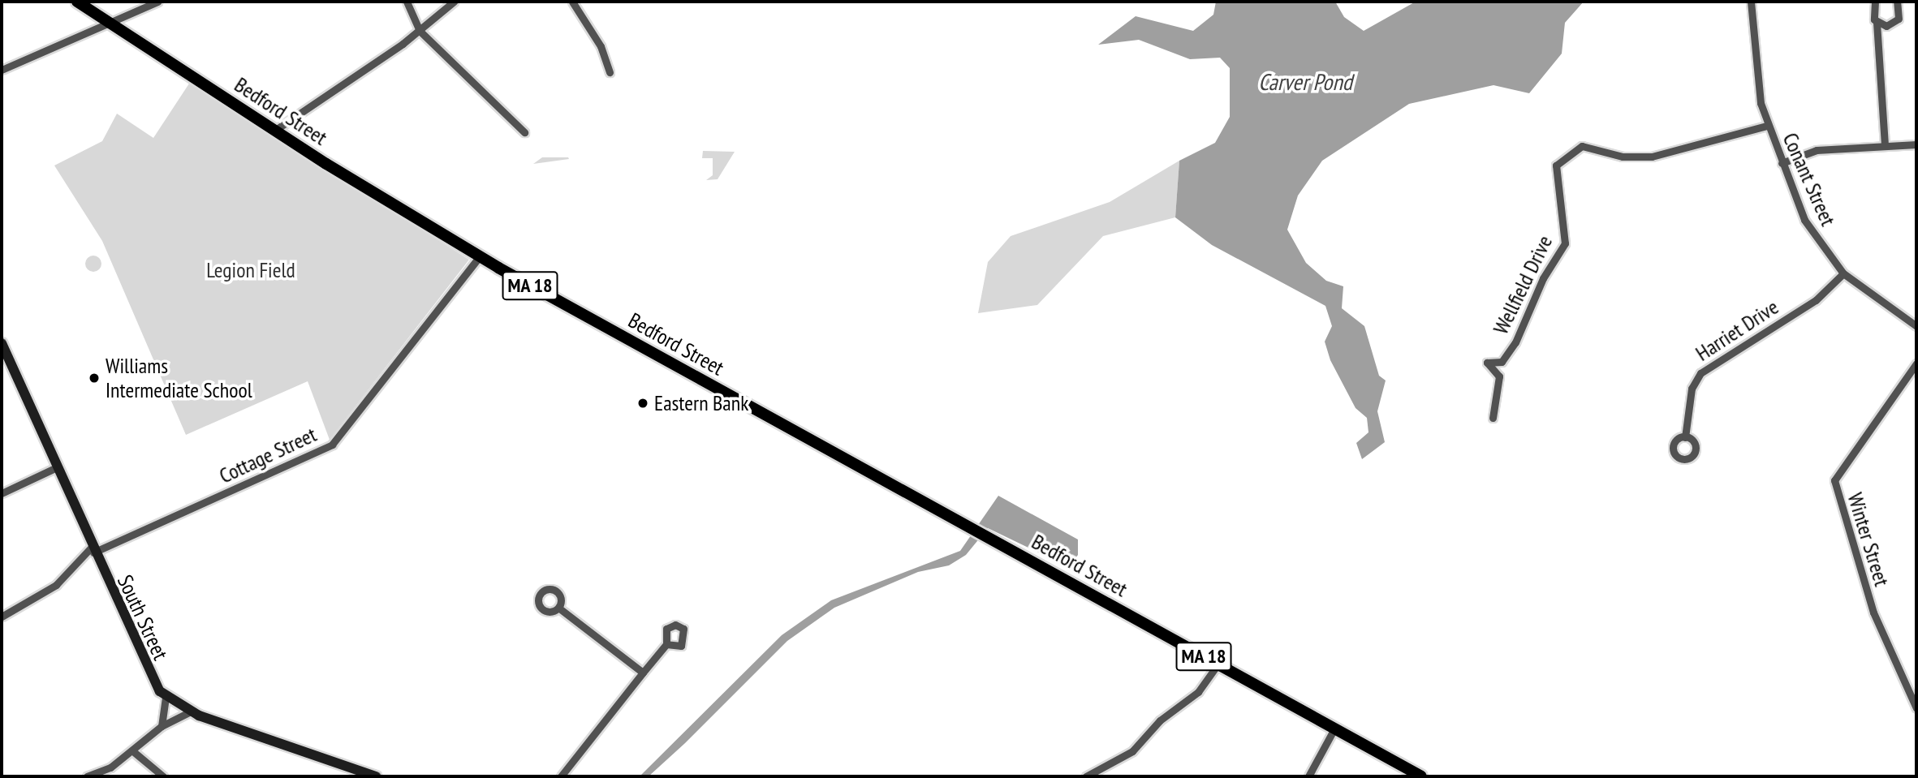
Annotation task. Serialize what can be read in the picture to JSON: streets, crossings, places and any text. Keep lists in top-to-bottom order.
{
  "streets": {
    "main road": ["Bedford Street", "MA 18"],
    "street": [
      "Conant Street",
      "Wellfield Drive",
      "Harriet Drive",
      "Cottage Street",
      "Winter Street",
      "South Street"
    ]
  },
  "crossings": [
    ["Bedford Street", "Cottage Street"],
    ["Conant Street", "Wellfield Drive"],
    ["Conant Street", "Harriet Drive"],
    ["Cottage Street", "South Street"]
  ],
  "water": ["Carver Pond"],
  "parks": ["Legion Field"],
  "places": ["Williams Intermediate School", "Eastern Bank"]
}
